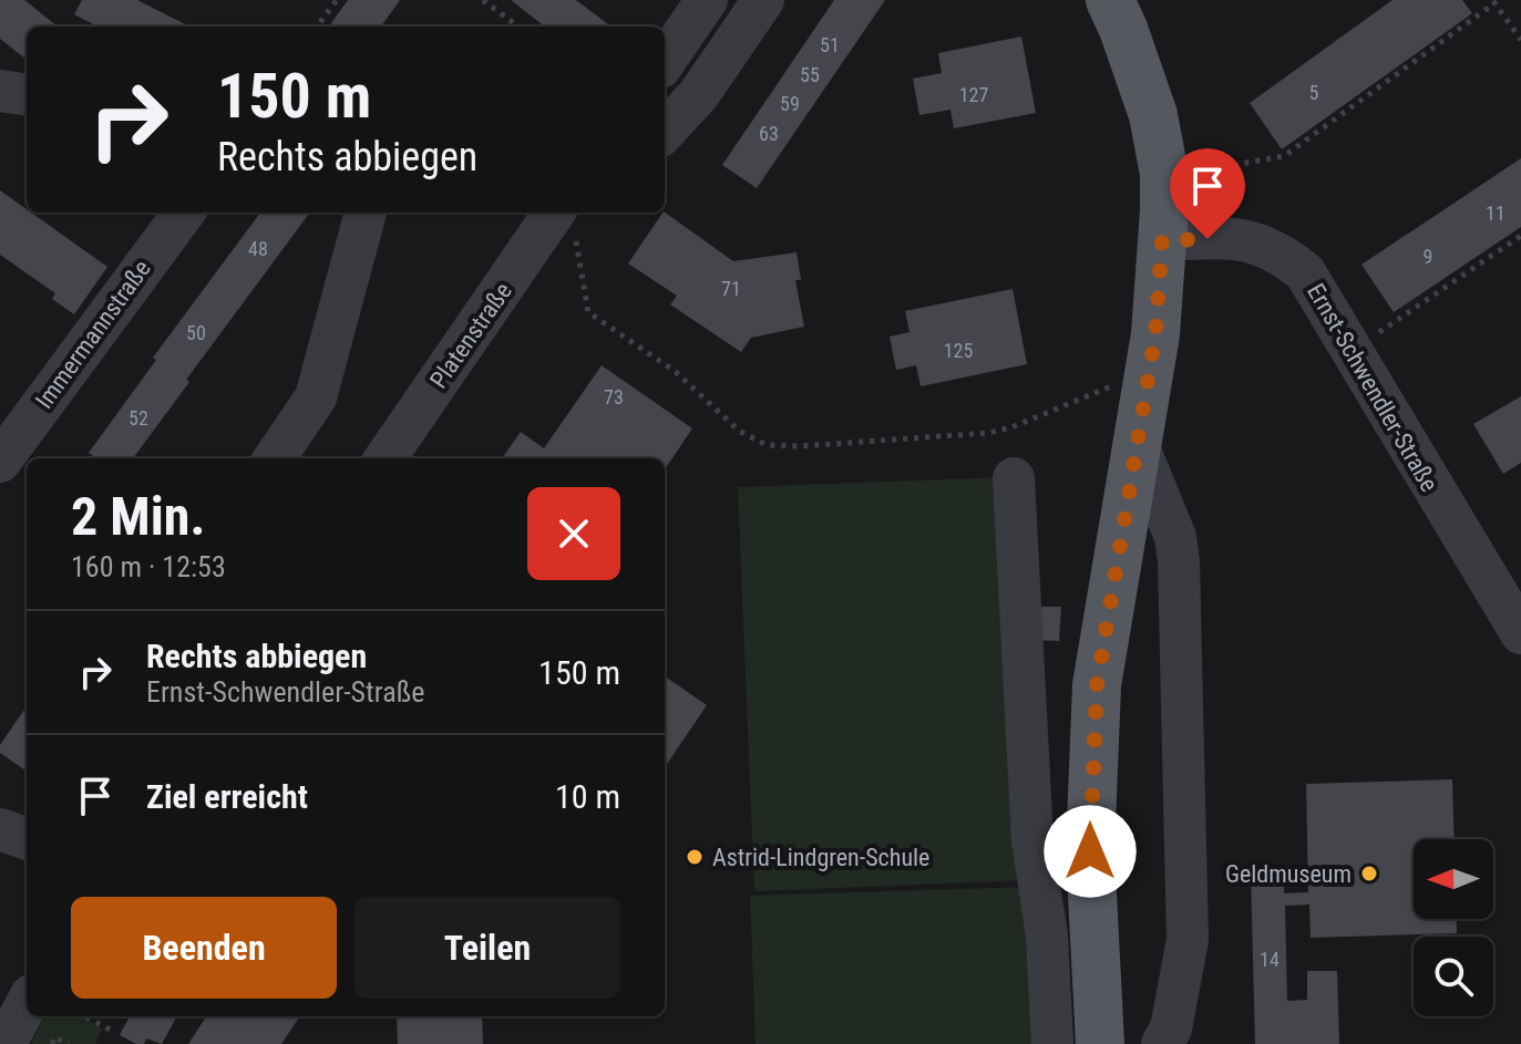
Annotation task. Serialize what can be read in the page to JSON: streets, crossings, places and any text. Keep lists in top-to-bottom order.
{
  "streets": {
    "street": ["Immermannstraße", "Platenstraße", "Ernst-Schwendler-Straße"]
  },
  "places": ["Astrid-Lindgren-Schule", "Geldmuseum"],
  "house_numbers": [
    "51",
    "55",
    "5",
    "127",
    "59",
    "63",
    "11",
    "48",
    "9",
    "71",
    "50",
    "125",
    "73",
    "52",
    "14"
  ],
  "north": "left",
  "page": {
    "turn": ["150 m", "Rechts abbiegen"],
    "heading": ["2 Min.", "160 m · 12:53"],
    "list": [
      {
        "name": "Rechts abbiegen",
        "note": "Ernst-Schwendler-Straße",
        "value": "150 m"
      },
      {
        "name": "Ziel erreicht",
        "value": "10 m"
      }
    ],
    "buttons": ["Beenden", "Teilen"]
  }
}
